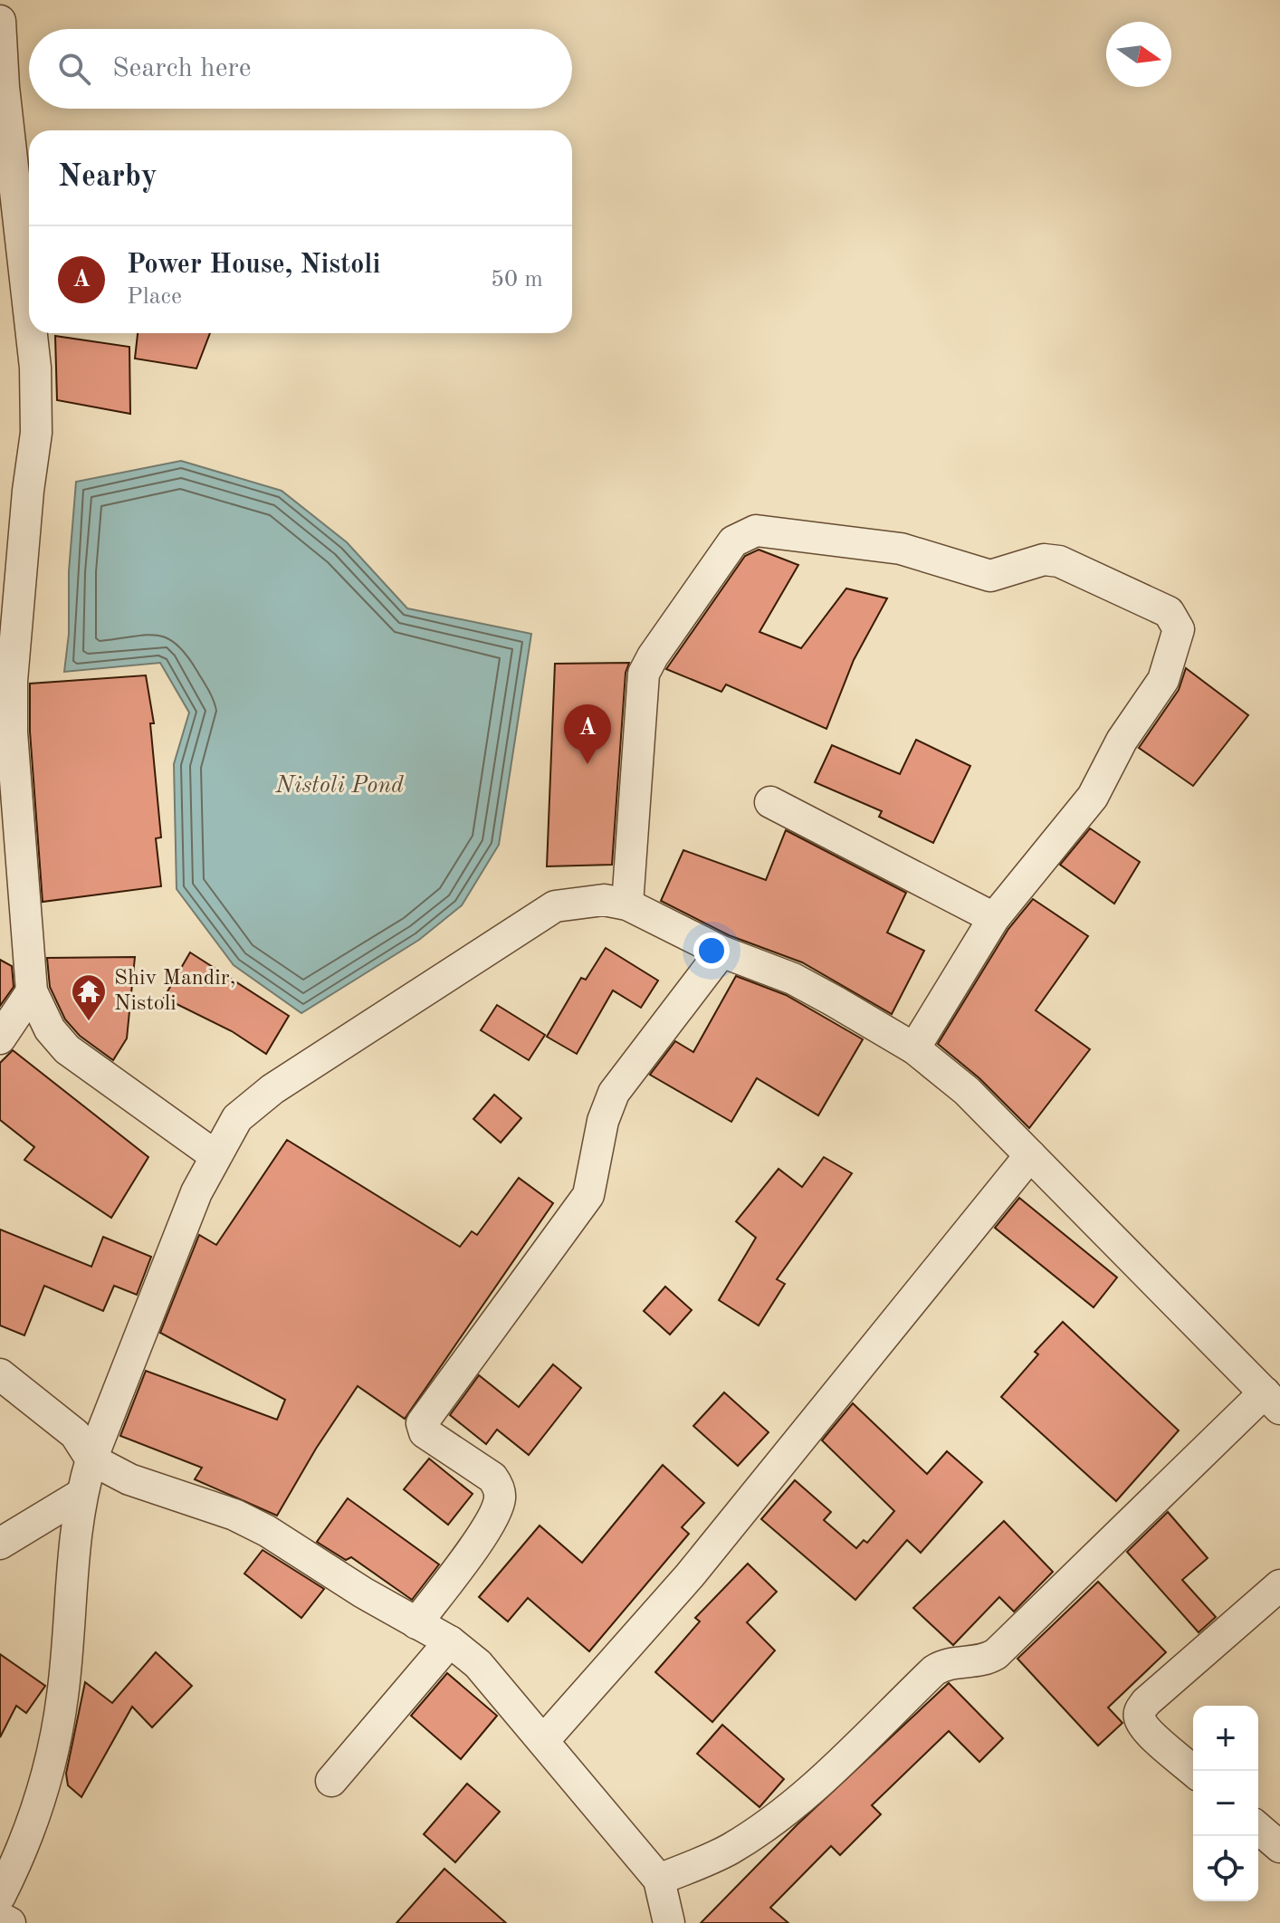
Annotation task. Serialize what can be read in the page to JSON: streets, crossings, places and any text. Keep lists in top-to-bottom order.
{
  "water": ["Nistoli Pond"],
  "places": {
    "temple": ["Shiv Mandir, Nistoli"]
  },
  "north": "right",
  "page": {
    "search": "Search here",
    "heading": "Nearby",
    "list": [
      {
        "mark": "A",
        "name": "Power House, Nistoli",
        "note": "Place",
        "value": "50 m"
      }
    ],
    "pins": "A",
    "map_buttons": ["+", "−"]
  }
}
